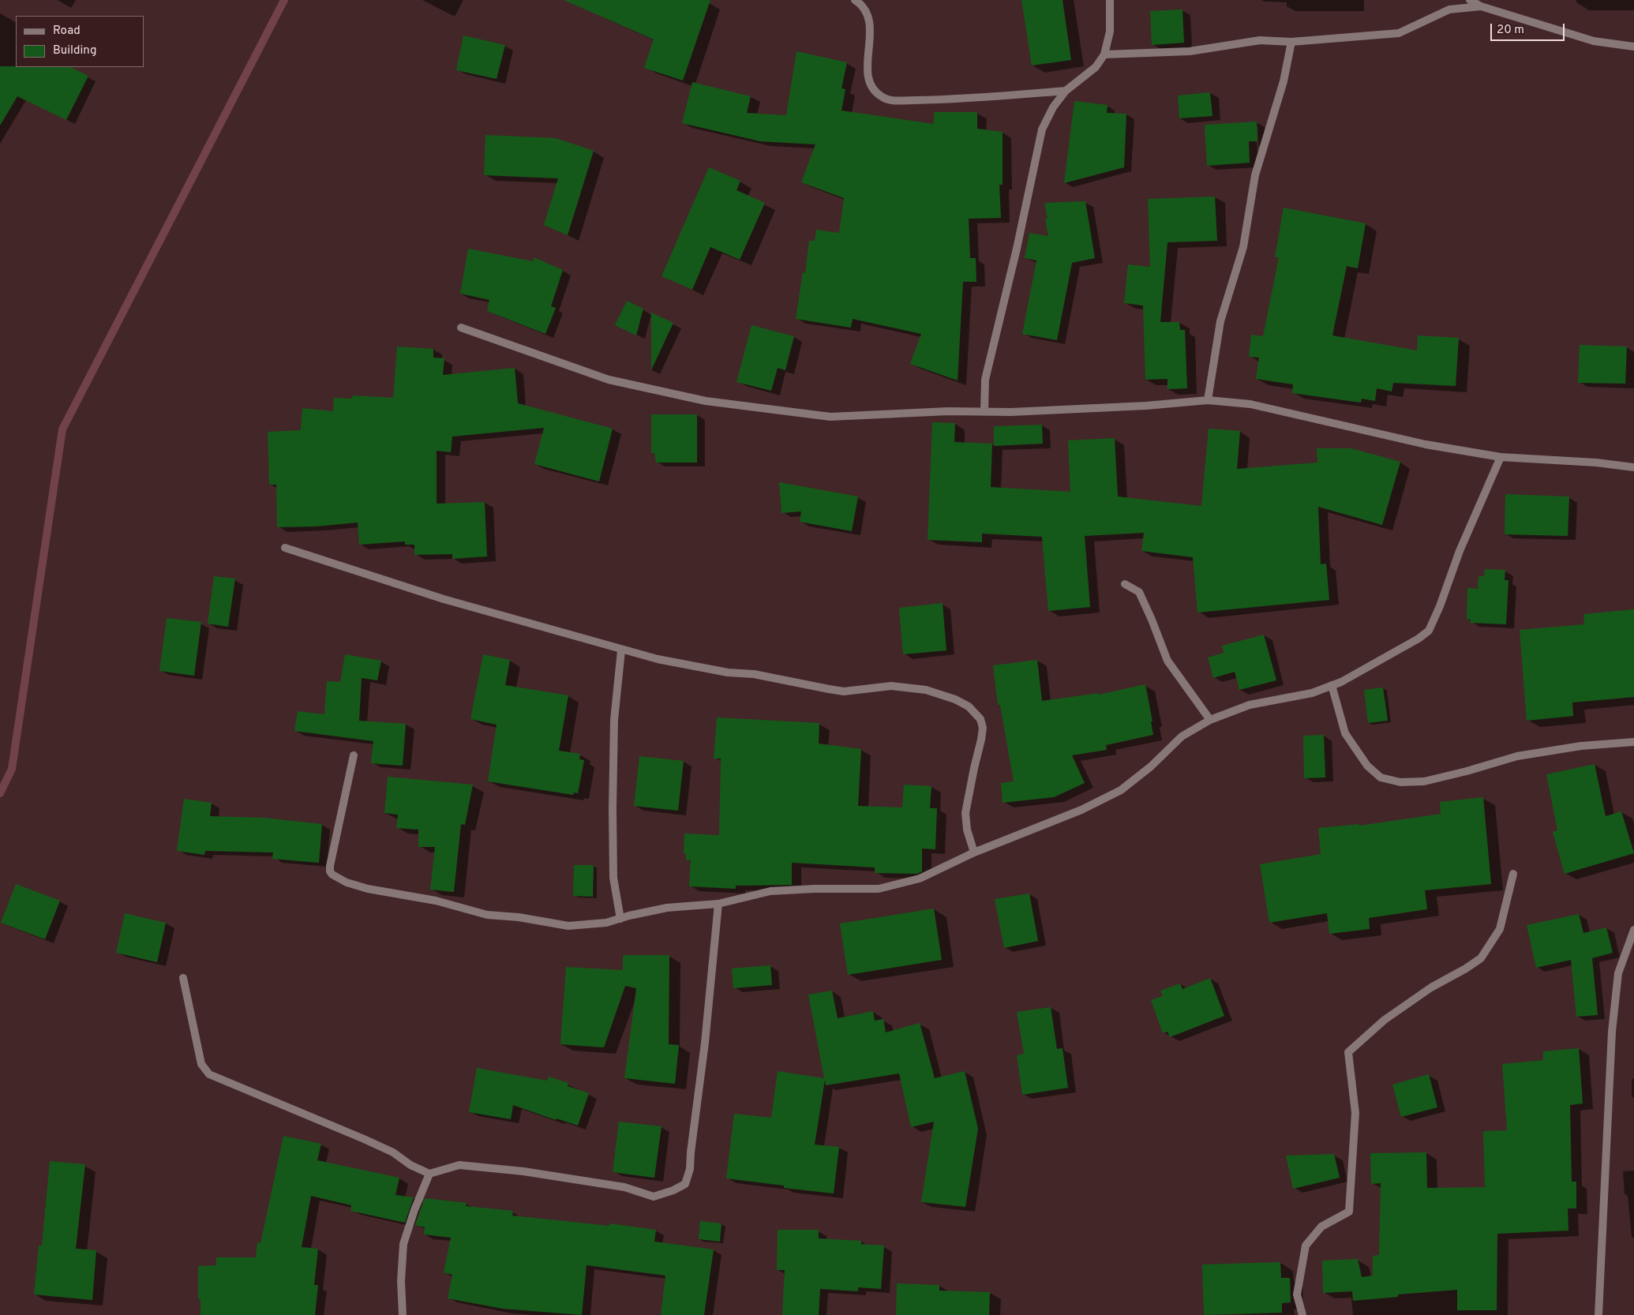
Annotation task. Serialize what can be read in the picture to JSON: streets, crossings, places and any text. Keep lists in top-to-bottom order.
{
  "legend": ["Road", "Building"],
  "scale_bar": "20 m"
}
